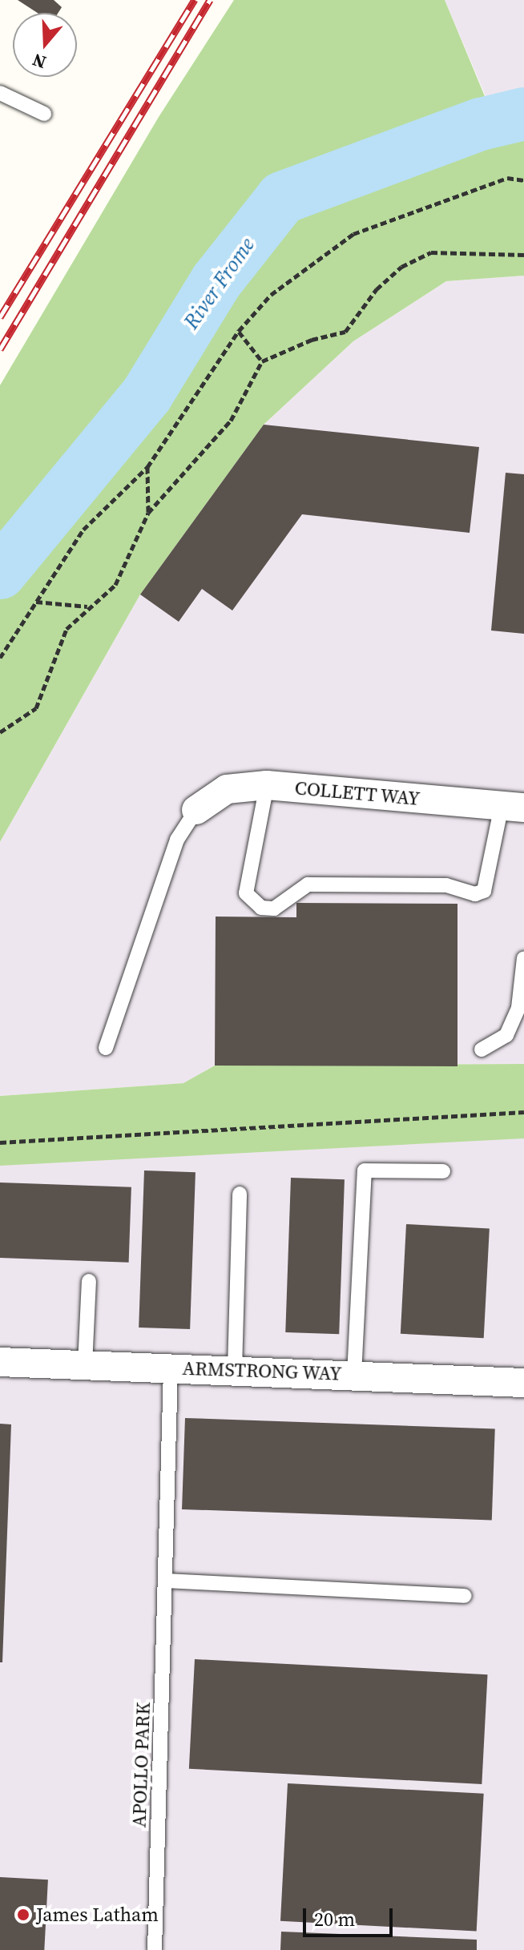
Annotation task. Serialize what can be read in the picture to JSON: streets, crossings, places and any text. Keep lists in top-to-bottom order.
{
  "streets": {
    "street": ["COLLETT WAY", "ARMSTRONG WAY"],
    "lane": ["APOLLO PARK"]
  },
  "crossings": [
    ["ARMSTRONG WAY", "APOLLO PARK"]
  ],
  "water": ["River Frome"],
  "places": ["James Latham"],
  "scale_bar": "20 m",
  "north": "bottom"
}
